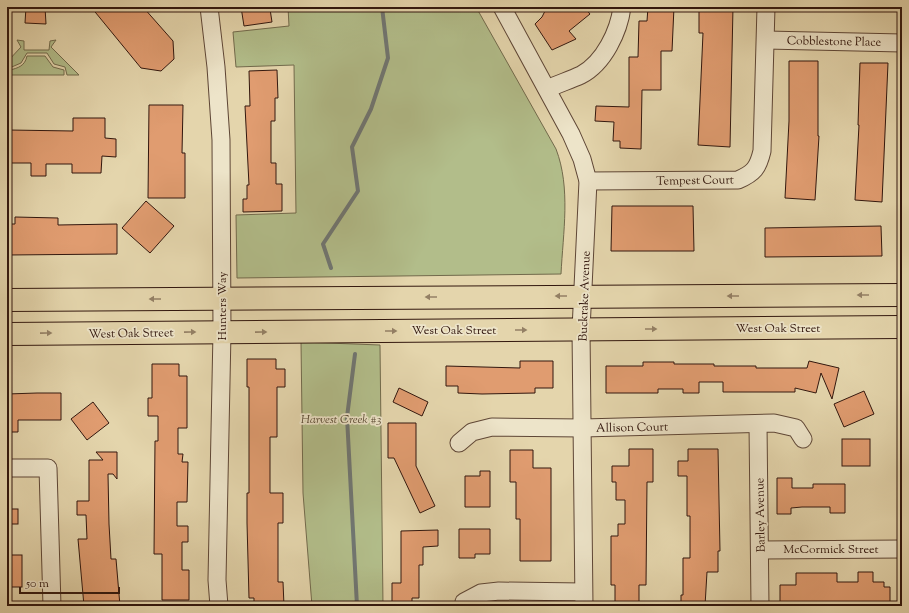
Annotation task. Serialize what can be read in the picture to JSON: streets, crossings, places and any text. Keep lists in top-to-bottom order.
{
  "streets": {
    "main road": ["West Oak Street"],
    "street": [
      "Cobblestone Place",
      "Tempest Court",
      "Buckrake Avenue",
      "Hunters Way",
      "Allison Court",
      "Barley Avenue",
      "McCormick Street"
    ]
  },
  "crossings": [
    ["Cobblestone Place", "Tempest Court"],
    ["Tempest Court", "Buckrake Avenue"],
    ["Buckrake Avenue", "West Oak Street"],
    ["Buckrake Avenue", "Allison Court"],
    ["Hunters Way", "West Oak Street"],
    ["Allison Court", "Barley Avenue"],
    ["Barley Avenue", "McCormick Street"]
  ],
  "parks": ["Harvest Creek #3"],
  "scale_bar": "50 m"
}
